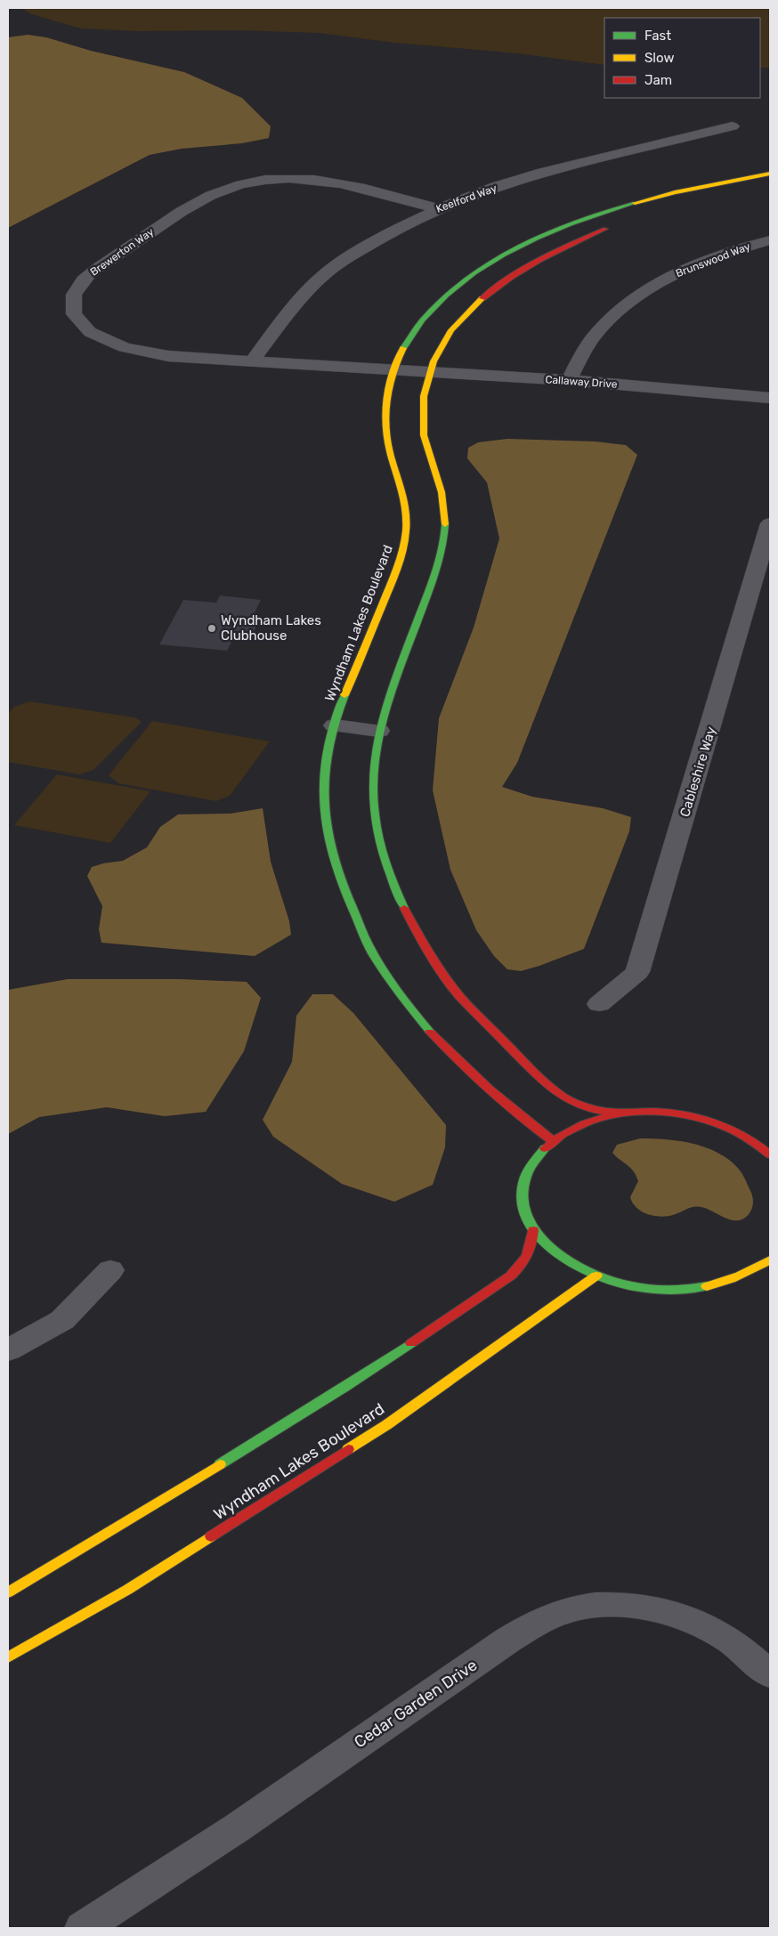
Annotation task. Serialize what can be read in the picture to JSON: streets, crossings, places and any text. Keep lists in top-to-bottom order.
{
  "streets": {
    "street": [
      "Keelford Way",
      "Brewerton Way",
      "Brunswood Way",
      "Callaway Drive",
      "Wyndham Lakes Boulevard",
      "Cableshire Way",
      "Cedar Garden Drive"
    ]
  },
  "crossings": [
    ["Keelford Way", "Brewerton Way"],
    ["Brewerton Way", "Callaway Drive"],
    ["Brewerton Way", "Wyndham Lakes Boulevard"],
    ["Brunswood Way", "Callaway Drive"],
    ["Callaway Drive", "Wyndham Lakes Boulevard"]
  ],
  "places": ["Wyndham Lakes Clubhouse"],
  "legend": ["Fast", "Slow", "Jam"]
}
